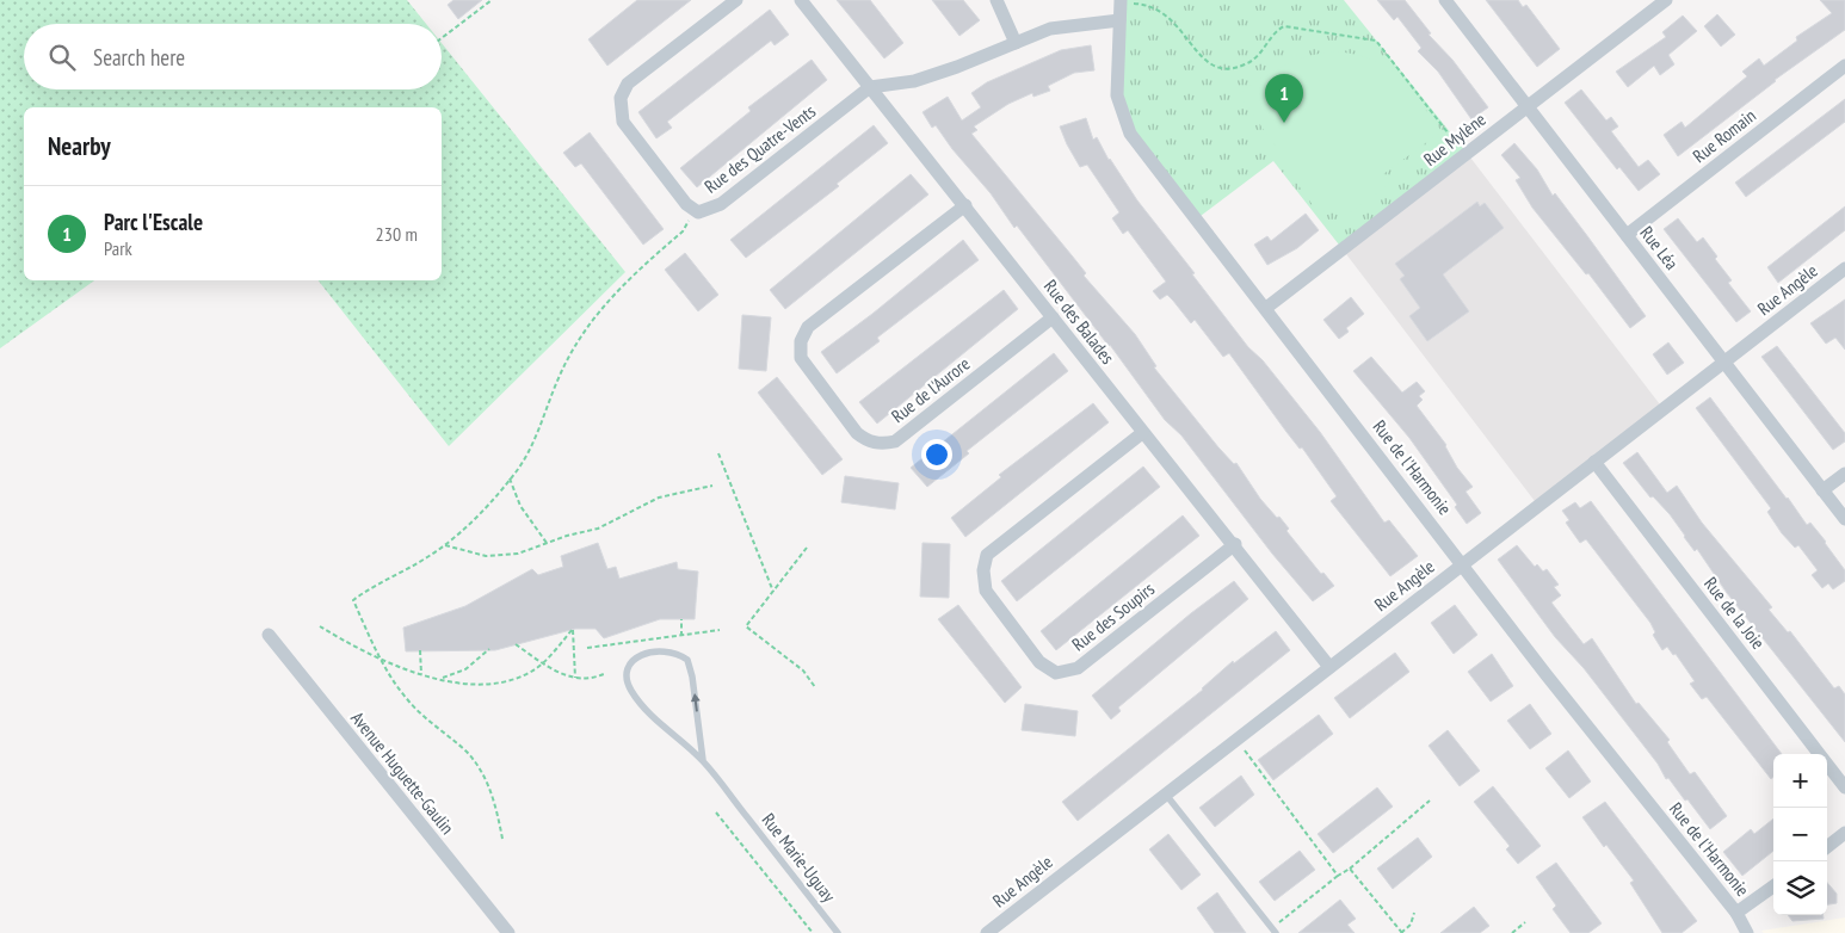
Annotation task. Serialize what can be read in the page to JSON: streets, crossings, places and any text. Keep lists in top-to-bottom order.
{
  "streets": {
    "street": [
      "Rue Romain",
      "Rue Mylène",
      "Rue des Quatre-Vents",
      "Rue Léa",
      "Rue Angèle",
      "Rue des Balades",
      "Rue de l'Aurore",
      "Rue de l'Harmonie",
      "Rue de la Joie",
      "Rue des Soupirs",
      "Avenue Huguette-Gaulin"
    ],
    "lane": ["Rue Marie-Uguay"]
  },
  "crossings": [
    ["Rue Romain", "Rue Léa"],
    ["Rue Mylène", "Rue Léa"],
    ["Rue Mylène", "Rue de l'Harmonie"],
    ["Rue des Quatre-Vents", "Rue des Balades"],
    ["Rue Léa", "Rue Angèle"],
    ["Rue Angèle", "Rue des Balades"],
    ["Rue Angèle", "Rue de l'Harmonie"],
    ["Rue Angèle", "Rue de la Joie"],
    ["Rue des Balades", "Rue de l'Aurore"],
    ["Rue des Balades", "Rue des Soupirs"]
  ],
  "page": {
    "search": "Search here",
    "pins": "1",
    "heading": "Nearby",
    "list": [
      {
        "mark": "1",
        "name": "Parc l'Escale",
        "note": "Park",
        "value": "230 m"
      }
    ],
    "map_buttons": ["+", "−"]
  }
}
